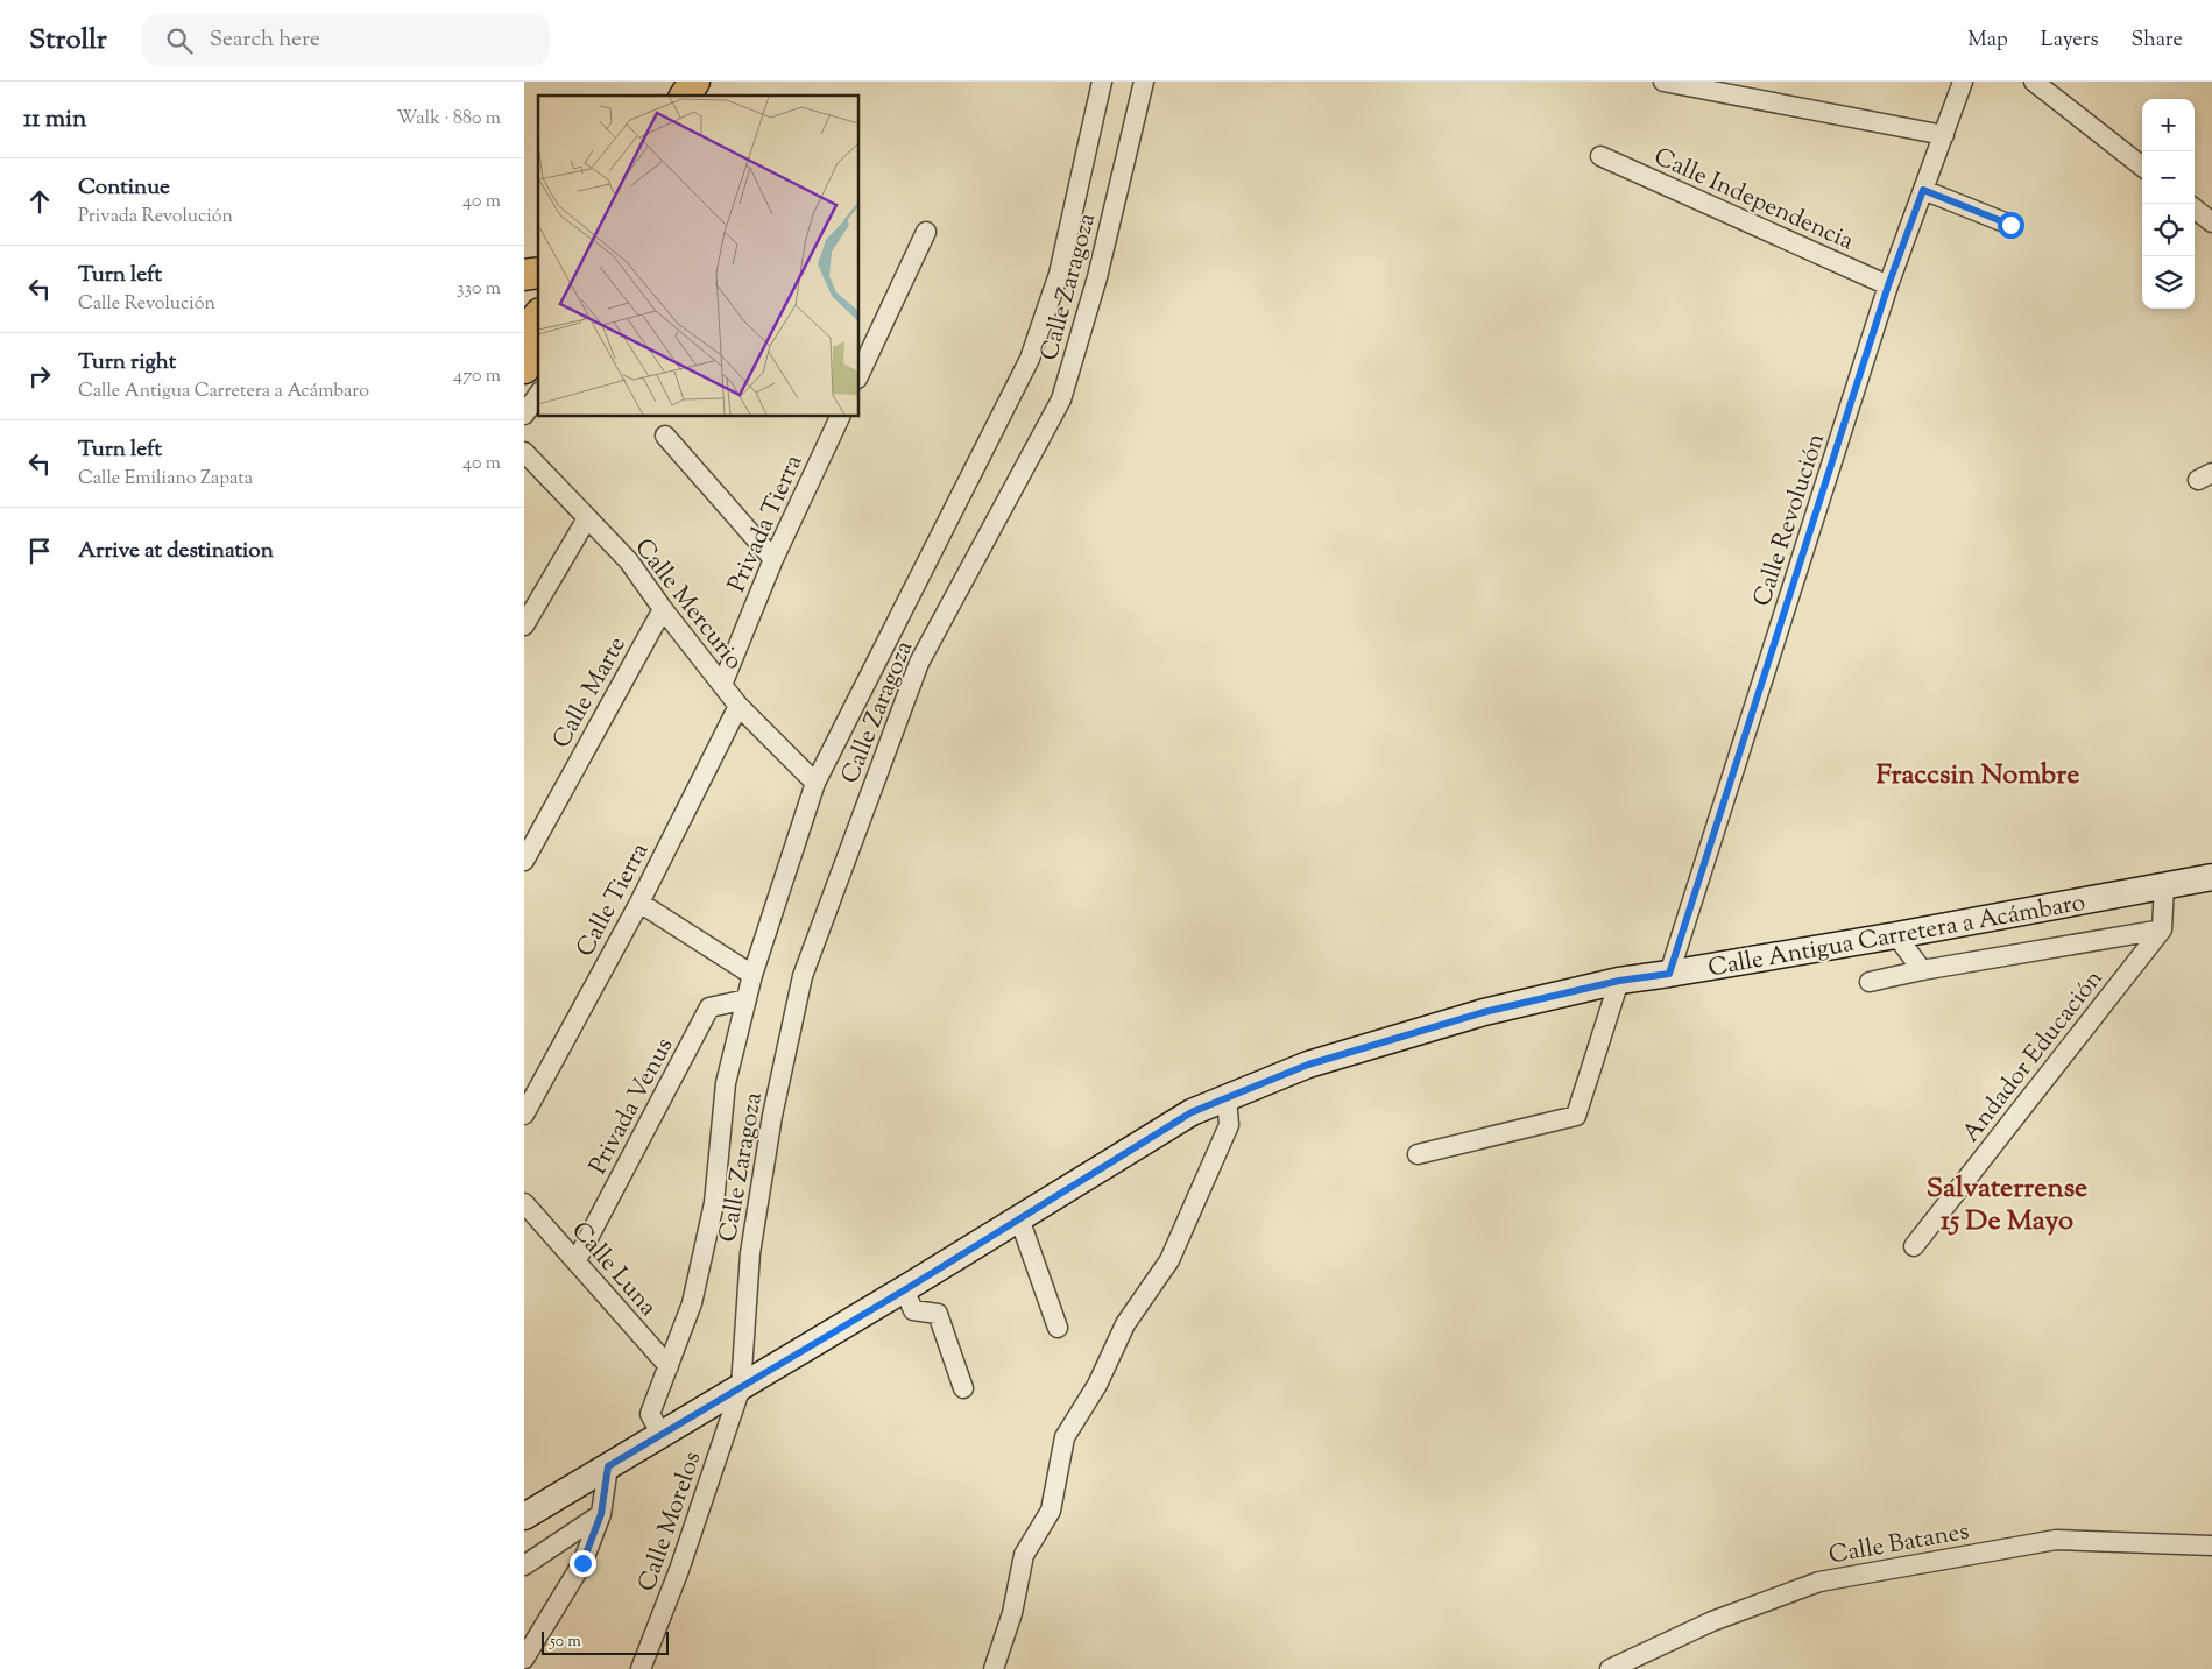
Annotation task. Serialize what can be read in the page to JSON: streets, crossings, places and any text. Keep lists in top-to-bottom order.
{
  "streets": {
    "main road": ["Calle Antigua Carretera a Acámbaro"],
    "street": [
      "Calle Independencia",
      "Calle Zaragoza",
      "Calle Revolución",
      "Privada Tierra",
      "Calle Mercurio",
      "Calle Marte",
      "Calle Tierra",
      "Andador Educación",
      "Privada Venus",
      "Calle Luna",
      "Calle Morelos",
      "Calle Batanes"
    ]
  },
  "crossings": [
    ["Calle Independencia", "Calle Revolución"],
    ["Calle Zaragoza", "Calle Antigua Carretera a Acámbaro"],
    ["Calle Zaragoza", "Calle Morelos"],
    ["Calle Revolución", "Calle Antigua Carretera a Acámbaro"],
    ["Privada Tierra", "Calle Mercurio"],
    ["Calle Mercurio", "Calle Marte"],
    ["Calle Mercurio", "Calle Tierra"],
    ["Calle Antigua Carretera a Acámbaro", "Calle Morelos"],
    ["Privada Venus", "Calle Luna"]
  ],
  "districts": ["Fraccsin Nombre", "Salvaterrense 15 De Mayo"],
  "scale_bar": "50 m",
  "page": {
    "header": "Strollr",
    "search": "Search here",
    "nav": ["Map", "Layers", "Share"],
    "heading": ["11 min", "Walk · 880 m"],
    "map_buttons": ["+", "−"],
    "list": [
      ["Continue", "Privada Revolución", "40 m"],
      ["Turn left", "Calle Revolución", "330 m"],
      ["Turn right", "Calle Antigua Carretera a Acámbaro", "470 m"],
      ["Turn left", "Calle Emiliano Zapata", "40 m"],
      "Arrive at destination"
    ],
    "scale": "50 m"
  }
}
